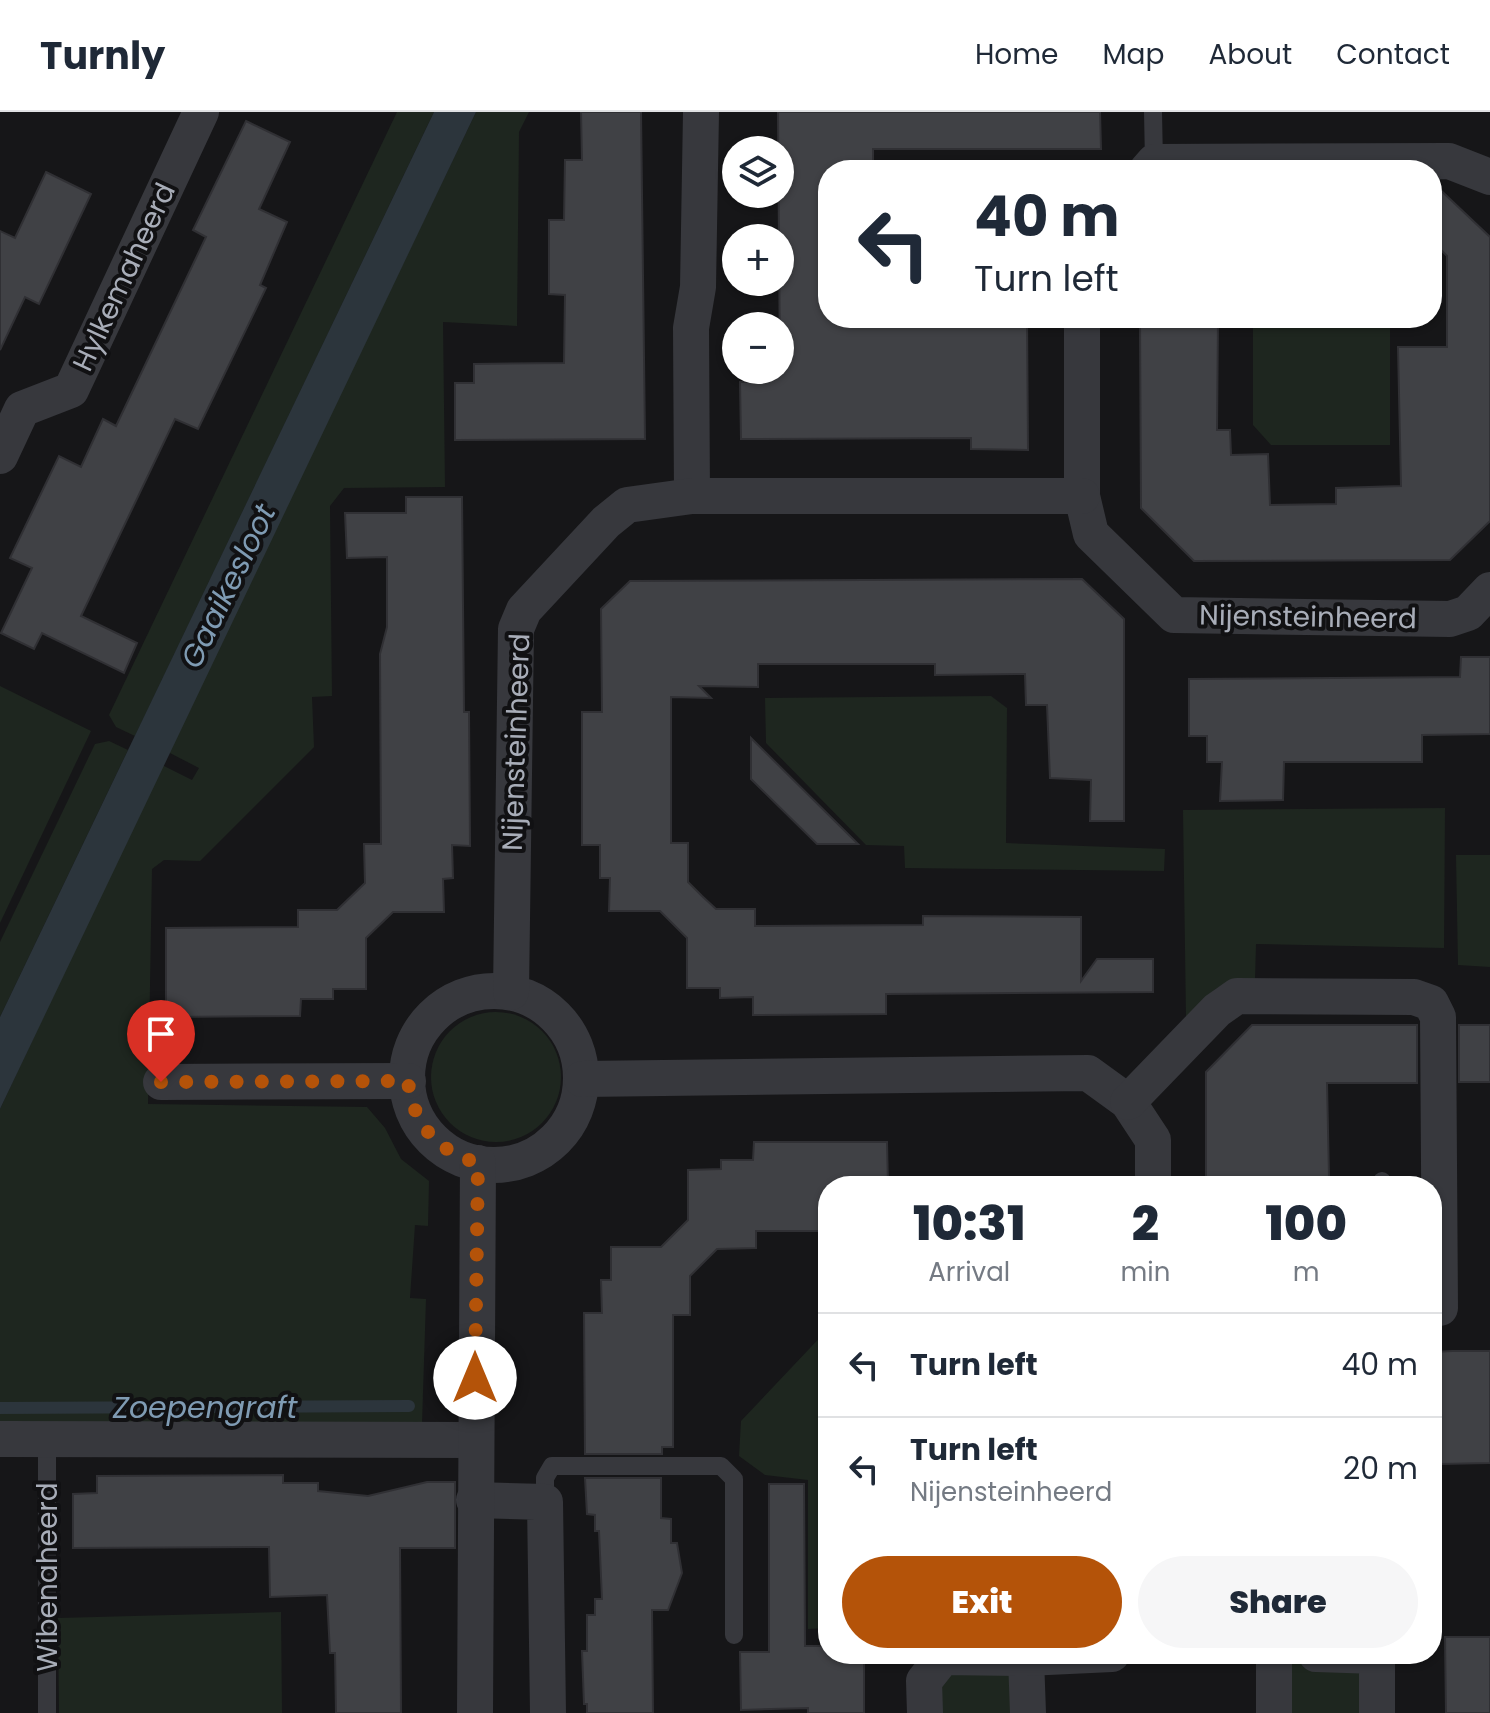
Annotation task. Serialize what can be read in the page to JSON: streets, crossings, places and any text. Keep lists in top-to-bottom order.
{
  "streets": {
    "street": ["Hylkemaheerd", "Nijensteinheerd", "Wibenaheerd"]
  },
  "water": ["Gaaikesloot", "Zoepengraft"],
  "page": {
    "header": "Turnly",
    "nav": [
      "Home",
      "Map",
      "About",
      "Contact"
    ],
    "map_buttons": ["+", "−"],
    "turn": ["40 m", "Turn left"],
    "eta": [
      "10:31",
      "Arrival",
      "2",
      "min",
      "100",
      "m"
    ],
    "list": [
      {
        "name": "Turn left",
        "value": "40 m"
      },
      {
        "name": "Turn left",
        "note": "Nijensteinheerd",
        "value": "20 m"
      }
    ],
    "buttons": ["Exit", "Share"]
  }
}
